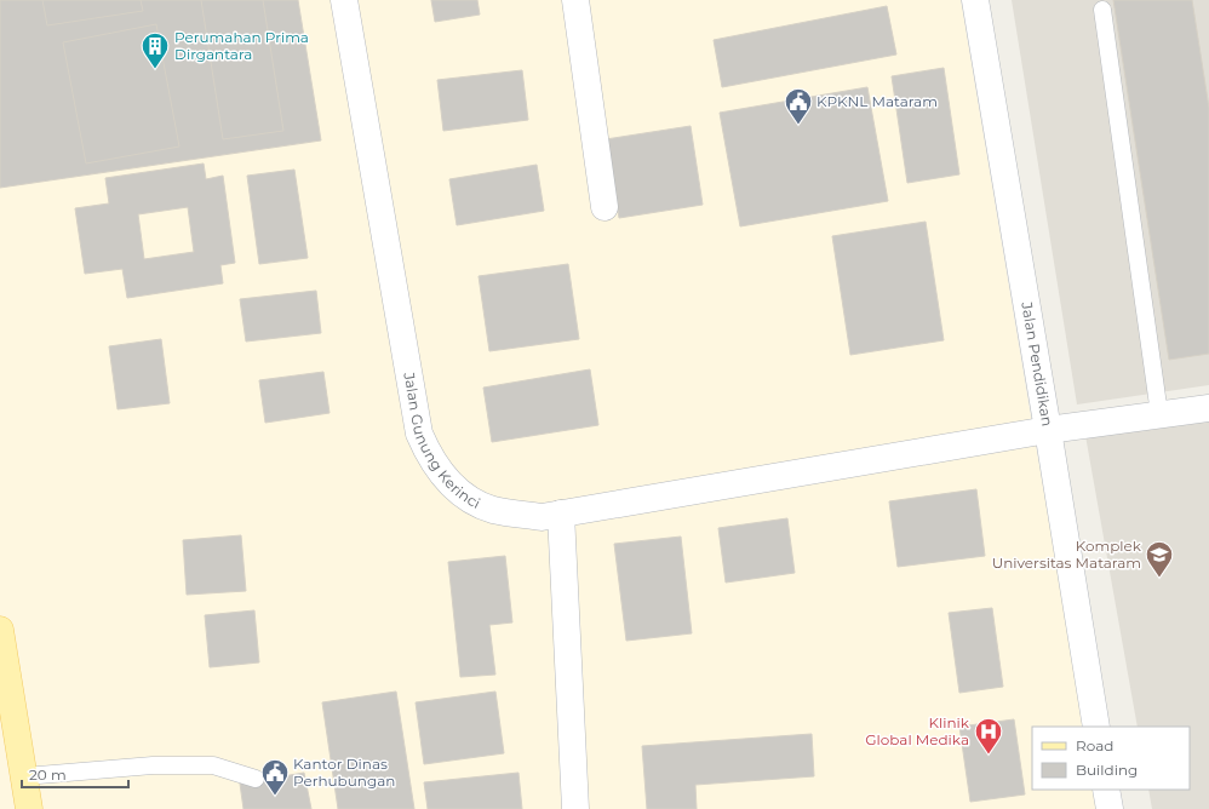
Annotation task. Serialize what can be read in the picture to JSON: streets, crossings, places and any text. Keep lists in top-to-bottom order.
{
  "streets": {
    "street": ["Jalan Pendidikan", "Jalan Gunung Kerinci"]
  },
  "crossings": [
    ["Jalan Pendidikan", "Jalan Gunung Kerinci"]
  ],
  "places": {
    "building": ["Perumahan Prima Dirgantara"],
    "public building": ["KPKNL Mataram", "Kantor Dinas Perhubungan"],
    "school or university": ["Komplek Universitas Mataram"],
    "hospital": ["Klinik Global Medika"]
  },
  "legend": ["Road", "Building"],
  "scale_bar": "20 m"
}
